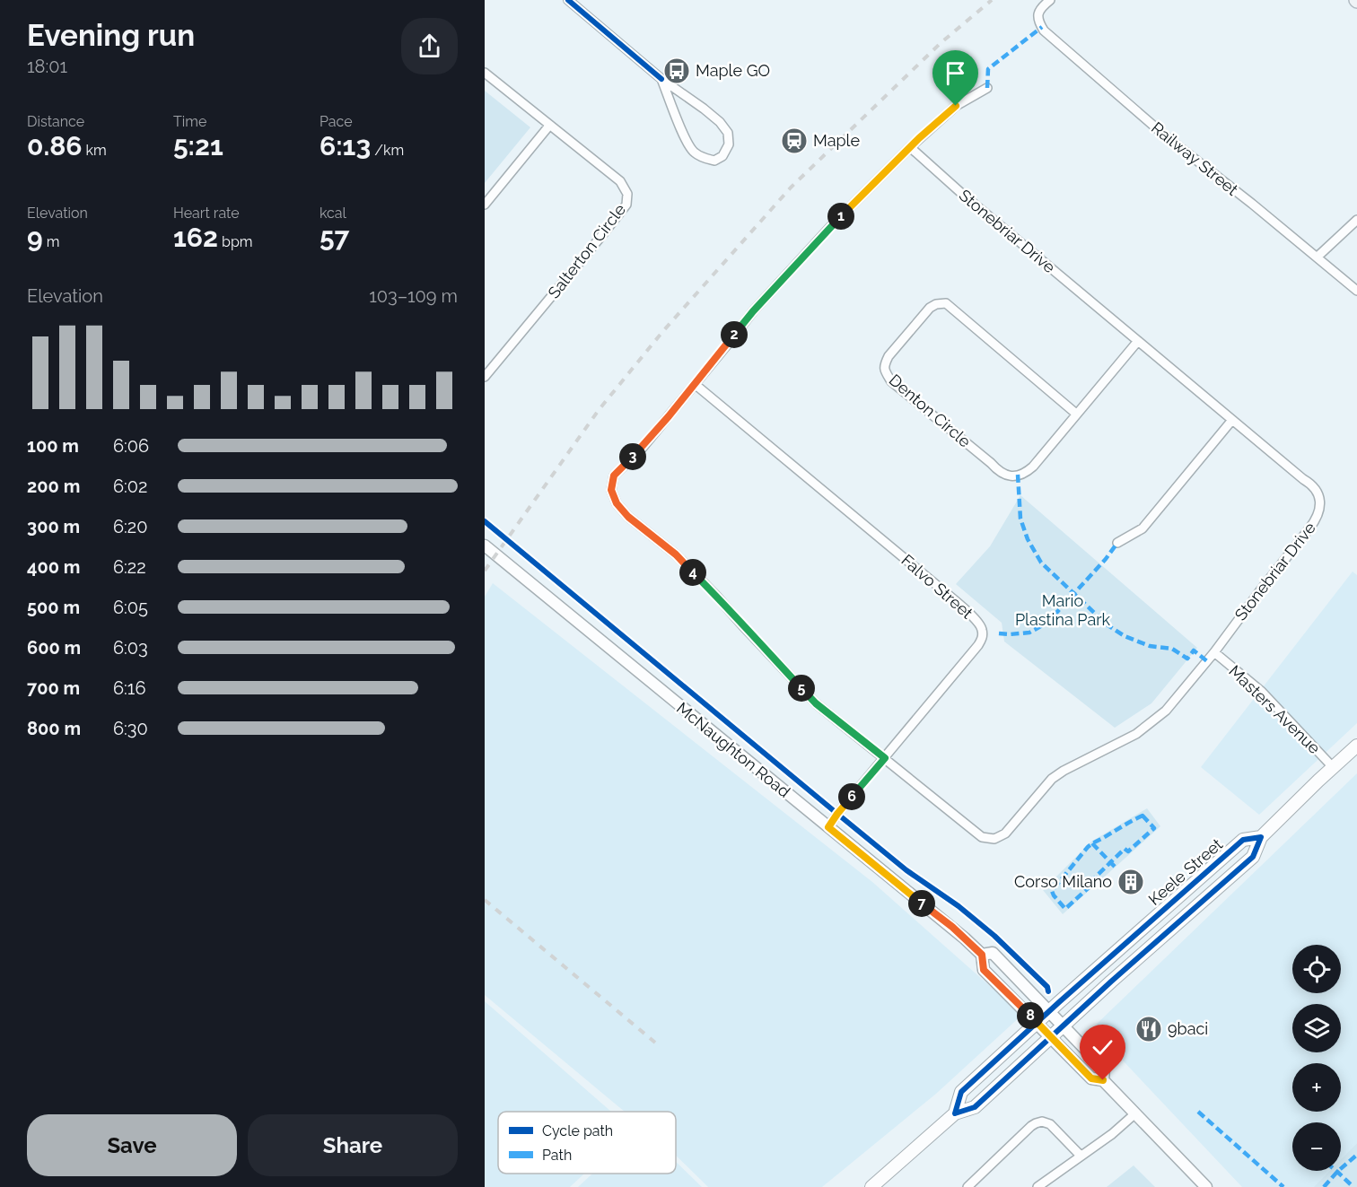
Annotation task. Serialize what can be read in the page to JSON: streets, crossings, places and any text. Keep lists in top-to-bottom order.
{
  "streets": {
    "main road": ["Keele Street"],
    "street": [
      "Railway Street",
      "Stonebriar Drive",
      "Salterton Circle",
      "Denton Circle",
      "Falvo Street",
      "Masters Avenue",
      "McNaughton Road"
    ]
  },
  "crossings": [
    ["Stonebriar Drive", "Denton Circle"],
    ["Stonebriar Drive", "Falvo Street"],
    ["Stonebriar Drive", "Masters Avenue"],
    ["Falvo Street", "McNaughton Road"],
    ["Masters Avenue", "Keele Street"],
    ["McNaughton Road", "Keele Street"]
  ],
  "parks": ["Mario Plastina Park"],
  "places": {
    "bus stop": ["Maple GO"],
    "station": ["Maple"],
    "building": ["Corso Milano"],
    "restaurant": ["9baci"]
  },
  "legend": ["Cycle path", "Path"],
  "page": {
    "heading": ["Evening run", "18:01"],
    "stats": [
      ["Distance", "0.86 km"],
      ["Time", "5:21"],
      ["Pace", "6:13 /km"],
      ["Elevation", "9 m"],
      ["Heart rate", "162 bpm"],
      ["kcal", "57"]
    ],
    "pins": [
      "1",
      "2",
      "3",
      "4",
      "5",
      "6",
      "7",
      "8"
    ],
    "chart": ["Elevation", "103–109 m"],
    "list": [
      {
        "name": "100 m",
        "note": "6:06"
      },
      {
        "name": "200 m",
        "note": "6:02"
      },
      {
        "name": "300 m",
        "note": "6:20"
      },
      {
        "name": "400 m",
        "note": "6:22"
      },
      {
        "name": "500 m",
        "note": "6:05"
      },
      {
        "name": "600 m",
        "note": "6:03"
      },
      {
        "name": "700 m",
        "note": "6:16"
      },
      {
        "name": "800 m",
        "note": "6:30"
      }
    ],
    "map_buttons": ["+", "−"],
    "buttons": ["Save", "Share"]
  }
}
